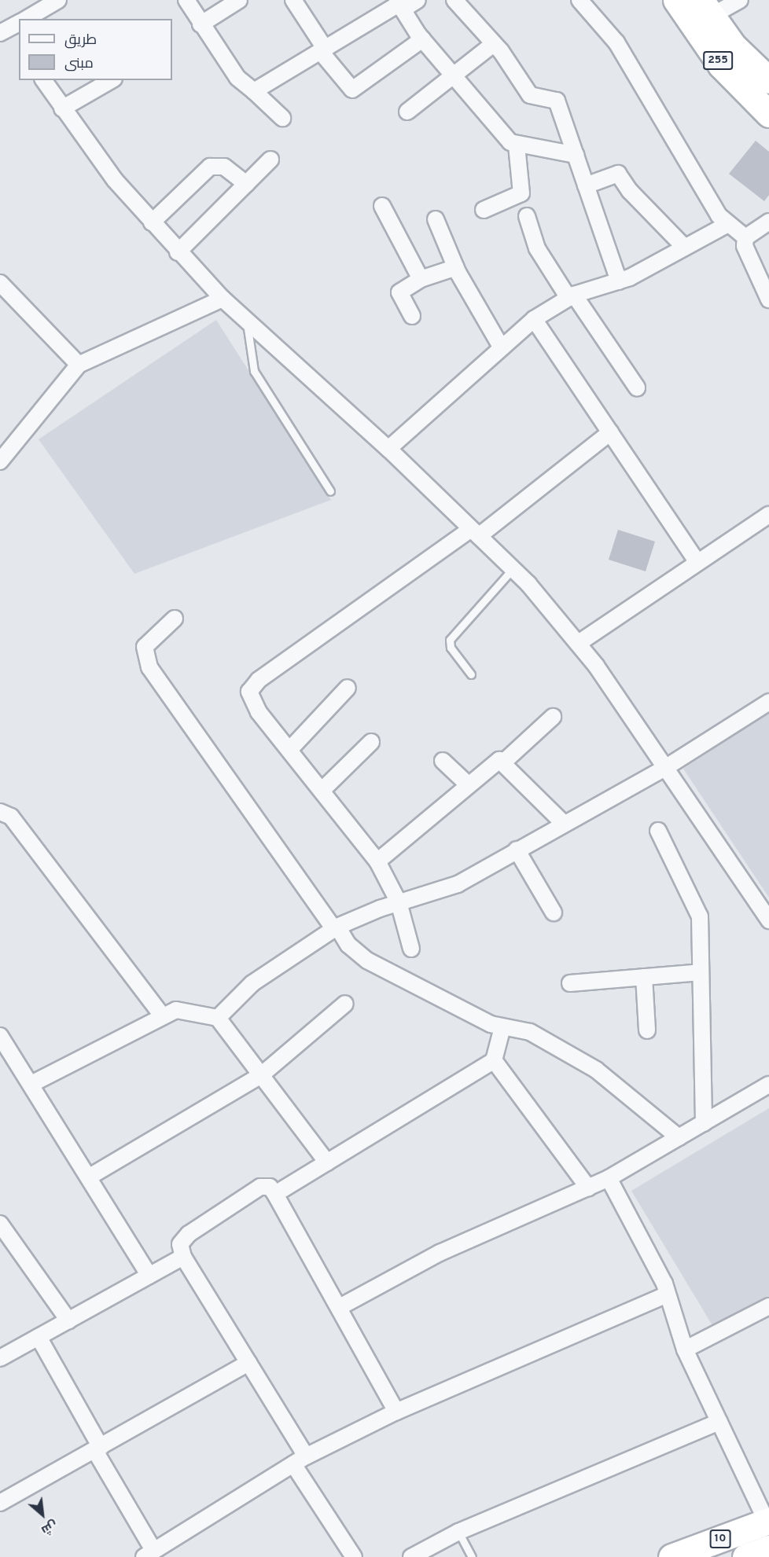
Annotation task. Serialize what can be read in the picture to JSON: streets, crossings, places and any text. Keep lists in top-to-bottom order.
{
  "streets": {
    "highway": ["255", "10"]
  },
  "legend": ["طريق", "مبنى"],
  "north": "bottom right"
}
